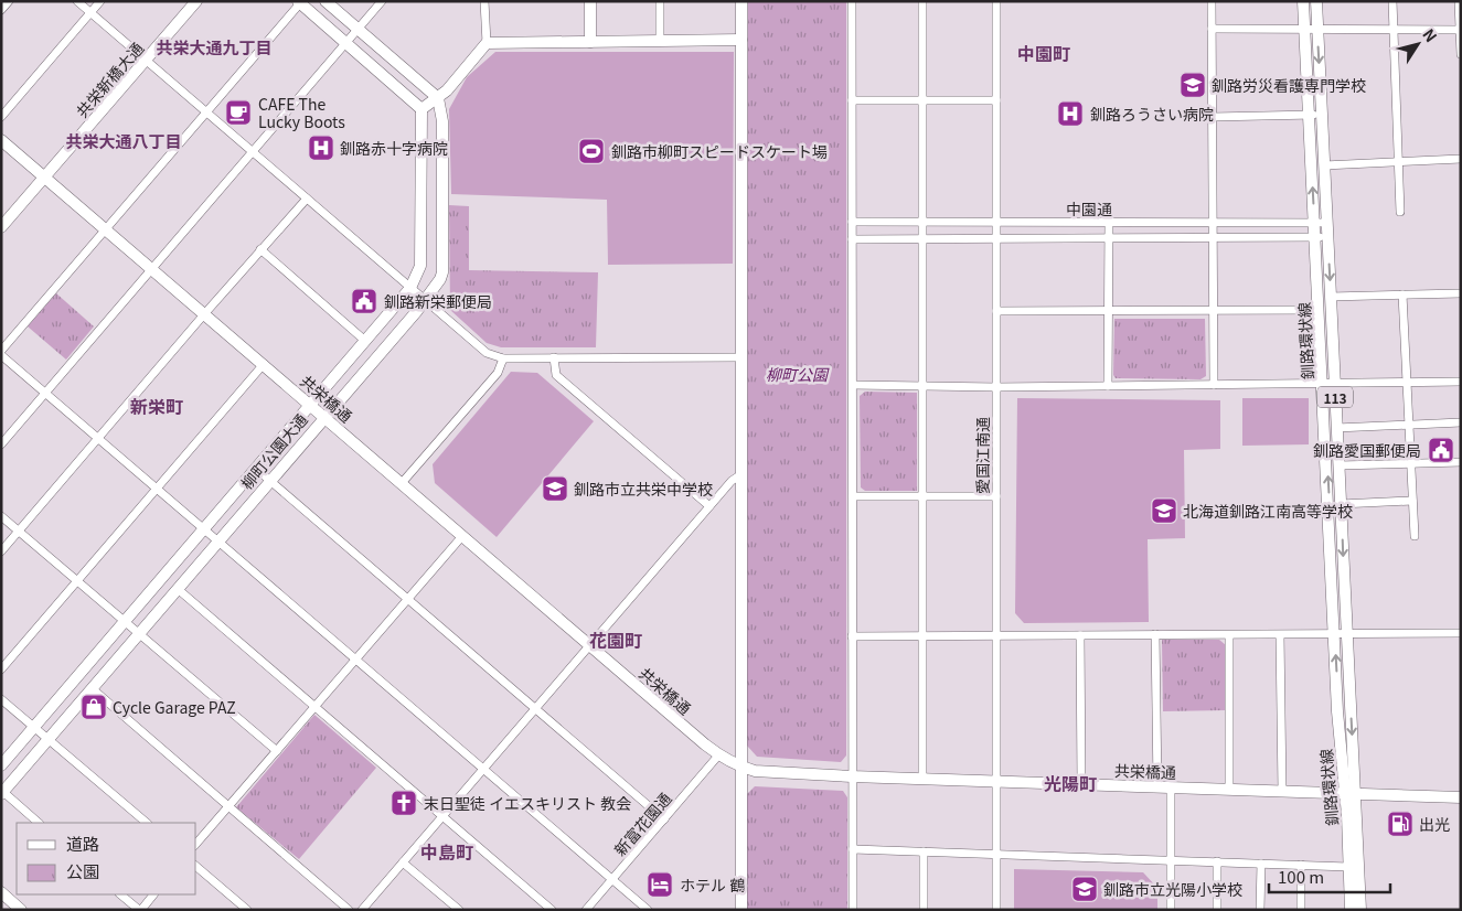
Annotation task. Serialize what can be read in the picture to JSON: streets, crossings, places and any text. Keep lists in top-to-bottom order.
{
  "streets": {
    "street": [
      "共栄新橋大通",
      "中園通",
      "釧路環状線",
      "113",
      "共栄橋通",
      "柳町公園大通",
      "愛国江南通",
      "新富花園通"
    ]
  },
  "crossings": [
    ["共栄新橋大通", "共栄橋通"],
    ["中園通", "釧路環状線"],
    ["中園通", "愛国江南通"],
    ["釧路環状線", "共栄橋通"],
    ["共栄橋通", "柳町公園大通"],
    ["共栄橋通", "愛国江南通"],
    ["共栄橋通", "新富花園通"]
  ],
  "districts": [
    "共栄大通九丁目",
    "中園町",
    "共栄大通八丁目",
    "新栄町",
    "花園町",
    "光陽町",
    "中島町"
  ],
  "parks": ["柳町公園"],
  "places": {
    "school or university": [
      "釧路労災看護専門学校",
      "釧路市立共栄中学校",
      "北海道釧路江南高等学校",
      "釧路市立光陽小学校"
    ],
    "cafe": ["CAFE The Lucky Boots"],
    "hospital": ["釧路ろうさい病院", "釧路赤十字病院"],
    "sports": ["釧路市柳町スピードスケート場"],
    "public building": ["釧路新栄郵便局", "釧路愛国郵便局"],
    "shop": ["Cycle Garage PAZ"],
    "church": ["末日聖徒 イエスキリスト 教会"],
    "fuel station": ["出光"],
    "hotel": ["ホテル 鶴"]
  },
  "legend": ["道路", "公園"],
  "scale_bar": "100 m",
  "north": "top right"
}
